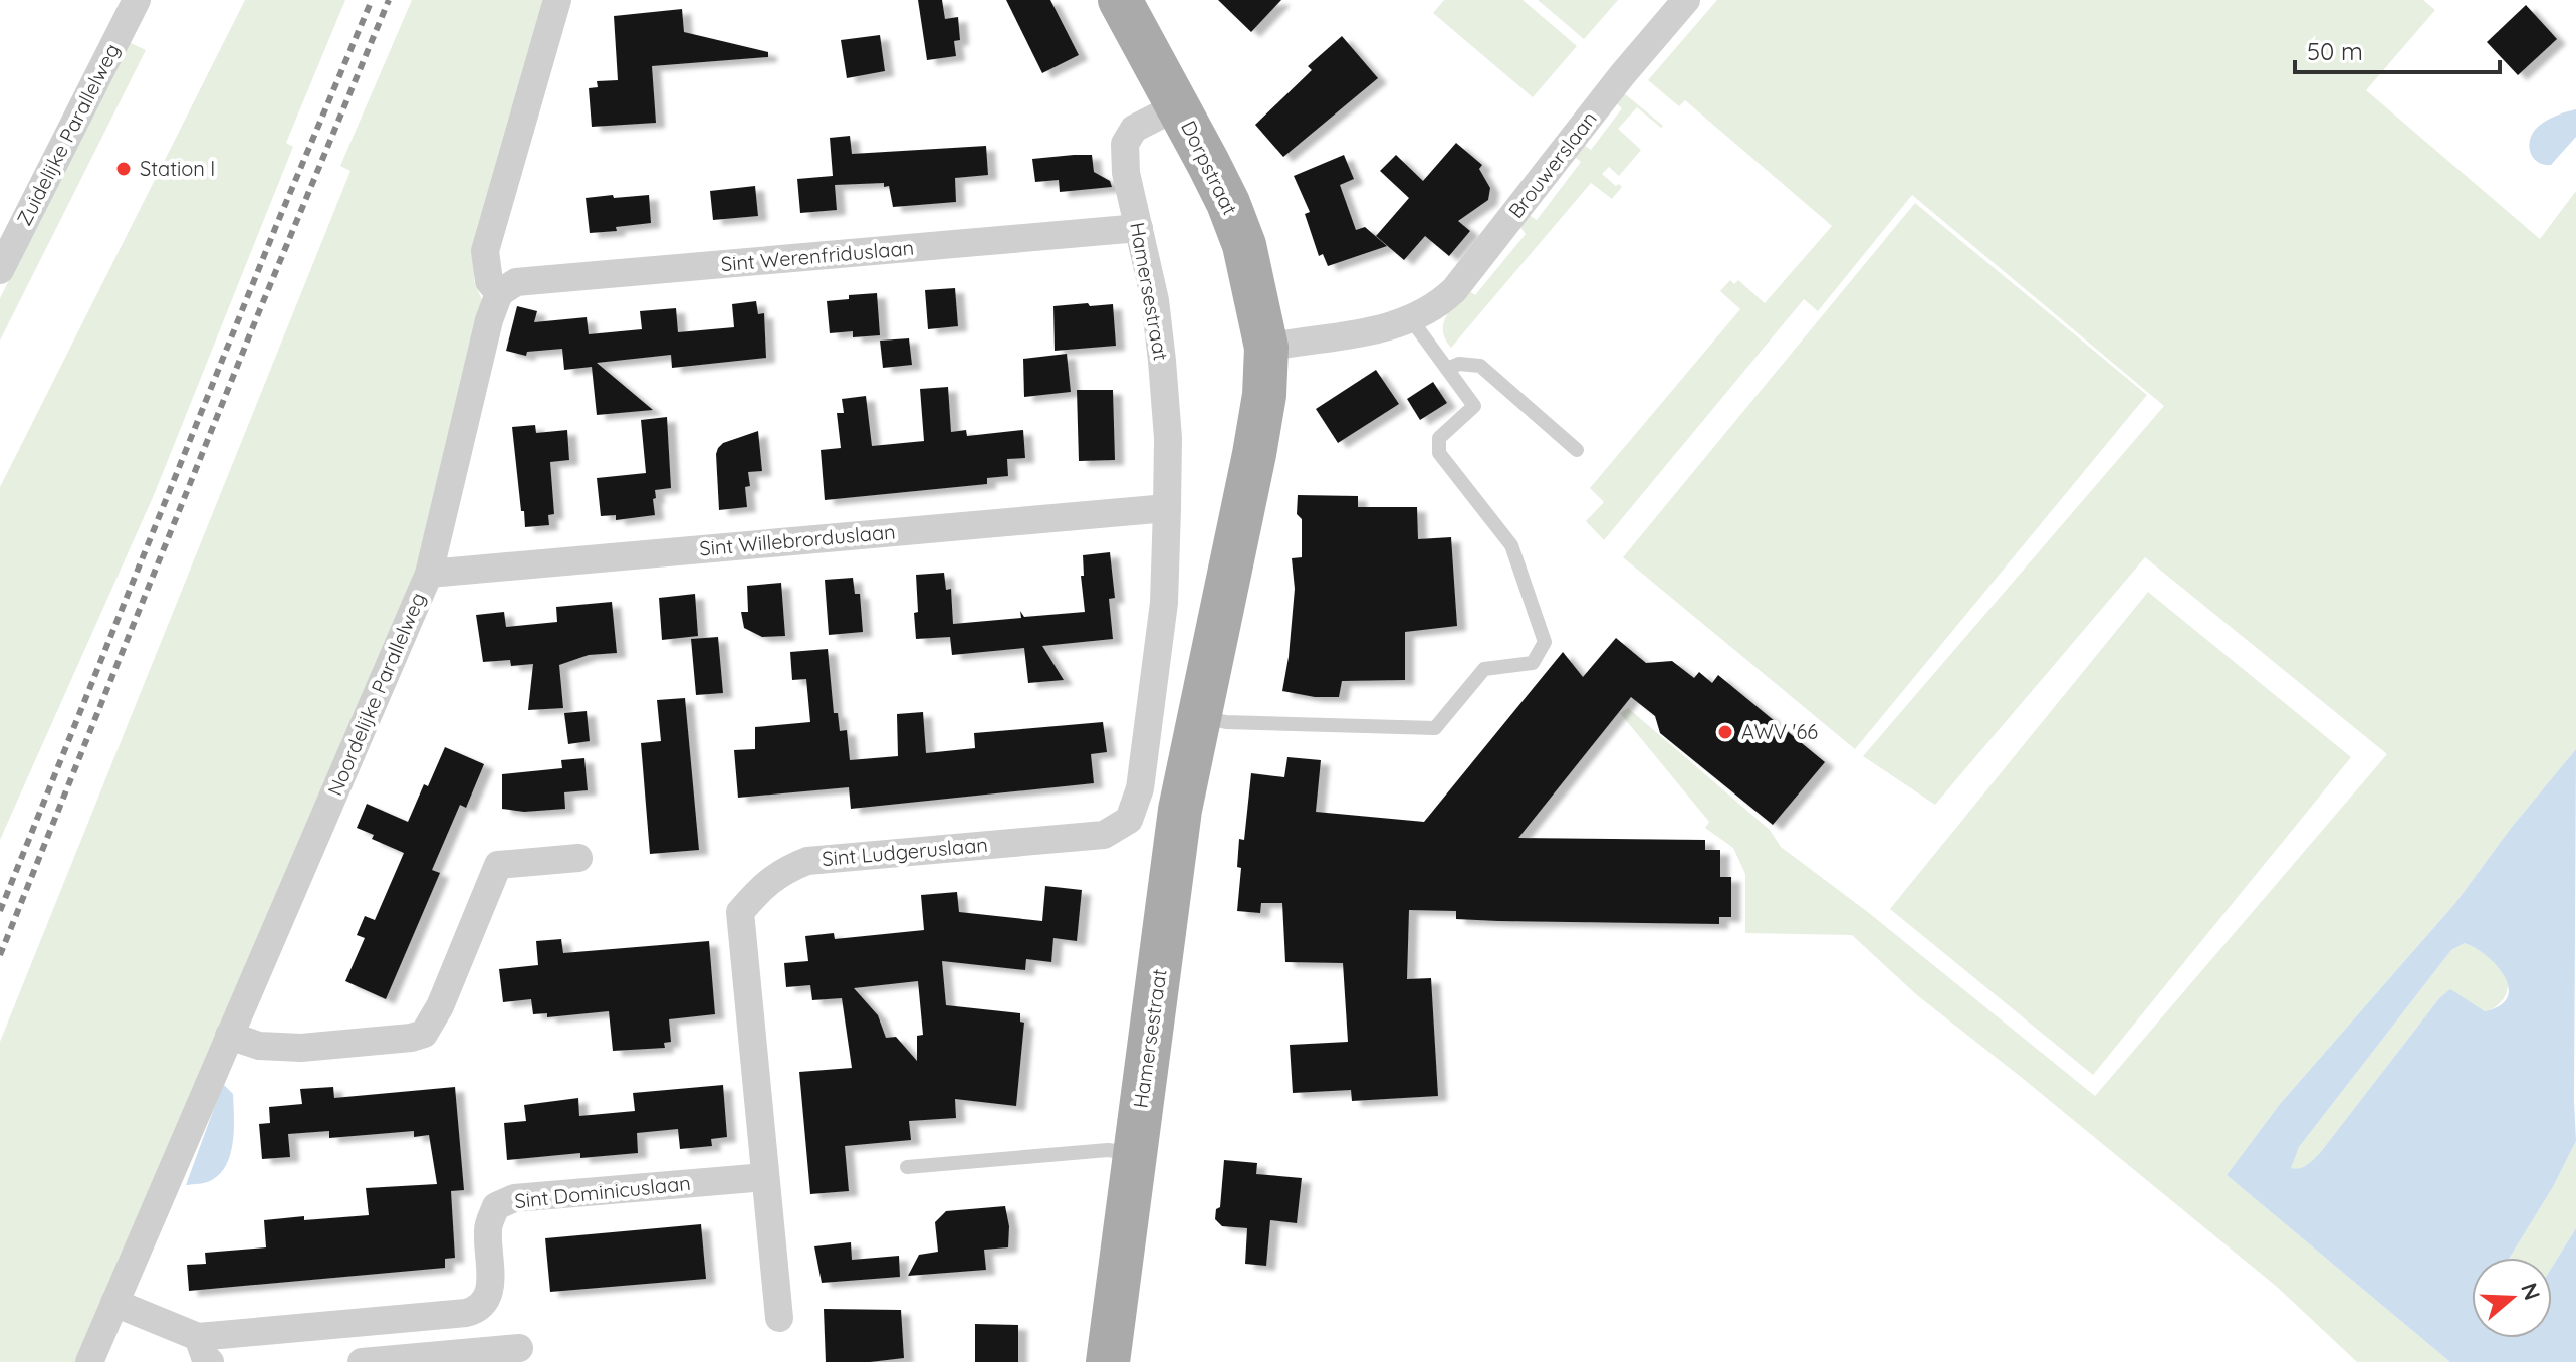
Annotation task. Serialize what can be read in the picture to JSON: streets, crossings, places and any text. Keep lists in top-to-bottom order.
{
  "streets": {
    "main road": ["Dorpstraat", "Hamersestraat"],
    "street": [
      "Zuidelijke Parallelweg",
      "Brouwerslaan",
      "Sint Werenfriduslaan",
      "Sint Willebrorduslaan",
      "Noordelijke Parallelweg",
      "Sint Ludgeruslaan",
      "Sint Dominicuslaan"
    ]
  },
  "crossings": [
    ["Brouwerslaan", "Dorpstraat"],
    ["Brouwerslaan", "Hamersestraat"],
    ["Dorpstraat", "Hamersestraat"],
    ["Sint Werenfriduslaan", "Hamersestraat"],
    ["Sint Werenfriduslaan", "Noordelijke Parallelweg"],
    ["Hamersestraat", "Sint Willebrorduslaan"],
    ["Hamersestraat", "Sint Ludgeruslaan"],
    ["Sint Willebrorduslaan", "Noordelijke Parallelweg"],
    ["Sint Willebrorduslaan", "Sint Ludgeruslaan"],
    ["Sint Ludgeruslaan", "Sint Dominicuslaan"]
  ],
  "places": ["Station I", "AWV '66"],
  "scale_bar": "50 m",
  "north": "right"
}
